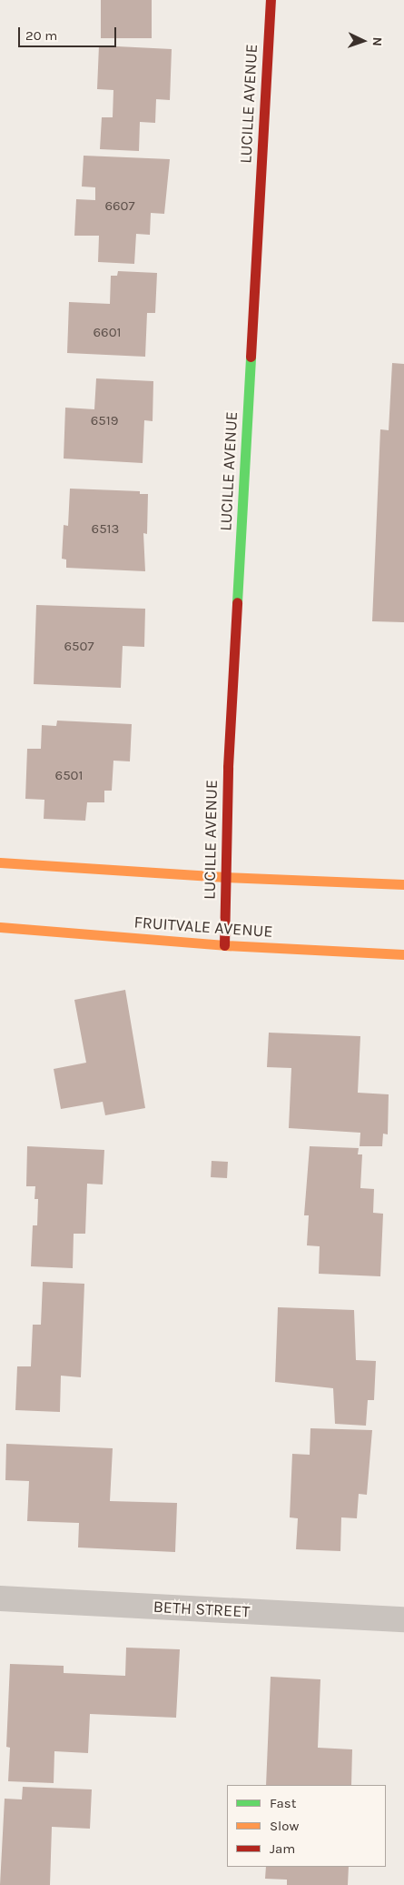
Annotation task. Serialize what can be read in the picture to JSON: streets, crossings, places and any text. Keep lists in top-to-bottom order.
{
  "streets": {
    "street": ["LUCILLE AVENUE", "FRUITVALE AVENUE", "BETH STREET"]
  },
  "crossings": [
    ["LUCILLE AVENUE", "FRUITVALE AVENUE"]
  ],
  "house_numbers": [
    "6607",
    "6601",
    "6519",
    "6513",
    "6507",
    "6501"
  ],
  "legend": ["Fast", "Slow", "Jam"],
  "scale_bar": "20 m",
  "north": "right"
}
